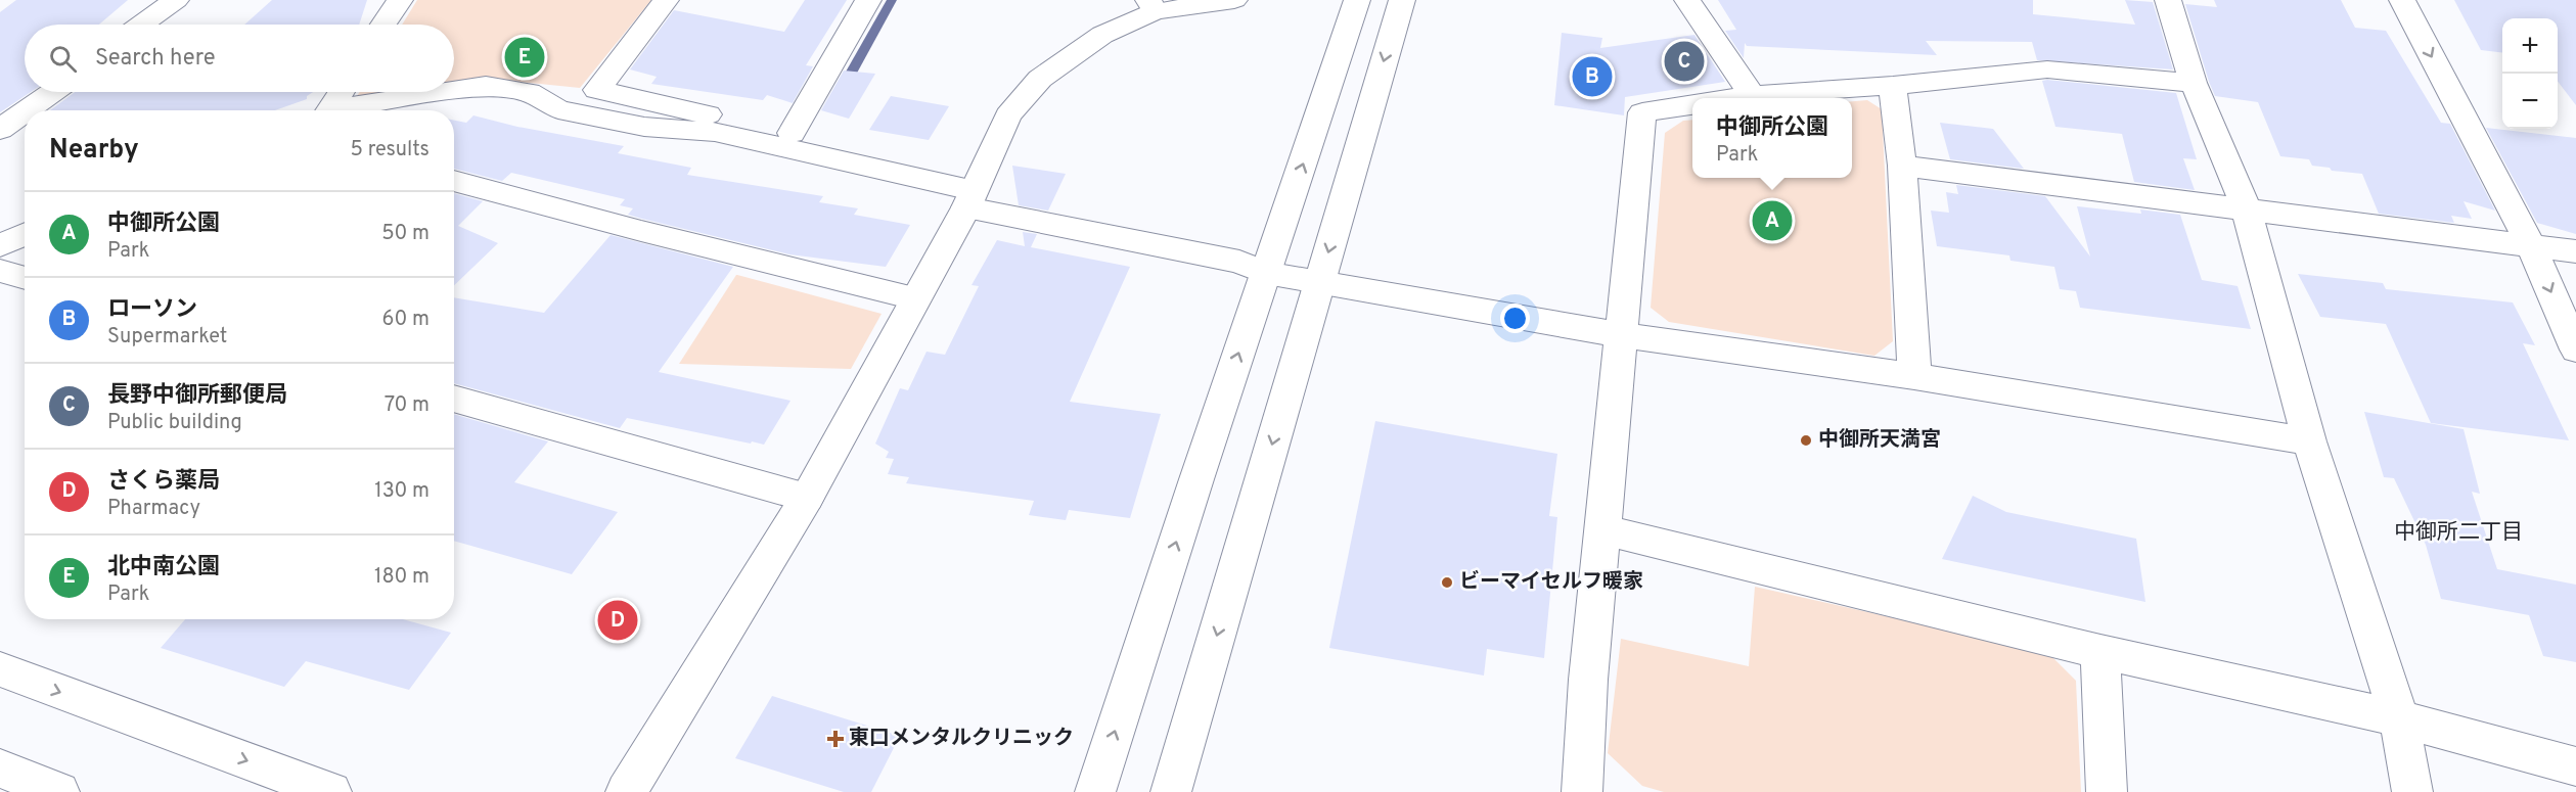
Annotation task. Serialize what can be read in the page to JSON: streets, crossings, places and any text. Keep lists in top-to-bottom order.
{
  "districts": ["中御所二丁目"],
  "places": {
    "other": ["中御所天満宮", "ビーマイセルフ暖家"],
    "health": ["東口メンタルクリニック"]
  },
  "page": {
    "map_buttons": ["+", "−"],
    "search": "Search here",
    "pins": [
      "E",
      "C",
      "B",
      "A",
      "D"
    ],
    "popup": ["中御所公園", "Park"],
    "heading": ["Nearby", "5 results"],
    "list": [
      {
        "mark": "A",
        "name": "中御所公園",
        "note": "Park",
        "value": "50 m"
      },
      {
        "mark": "B",
        "name": "ローソン",
        "note": "Supermarket",
        "value": "60 m"
      },
      {
        "mark": "C",
        "name": "長野中御所郵便局",
        "note": "Public building",
        "value": "70 m"
      },
      {
        "mark": "D",
        "name": "さくら薬局",
        "note": "Pharmacy",
        "value": "130 m"
      },
      {
        "mark": "E",
        "name": "北中南公園",
        "note": "Park",
        "value": "180 m"
      }
    ]
  }
}
